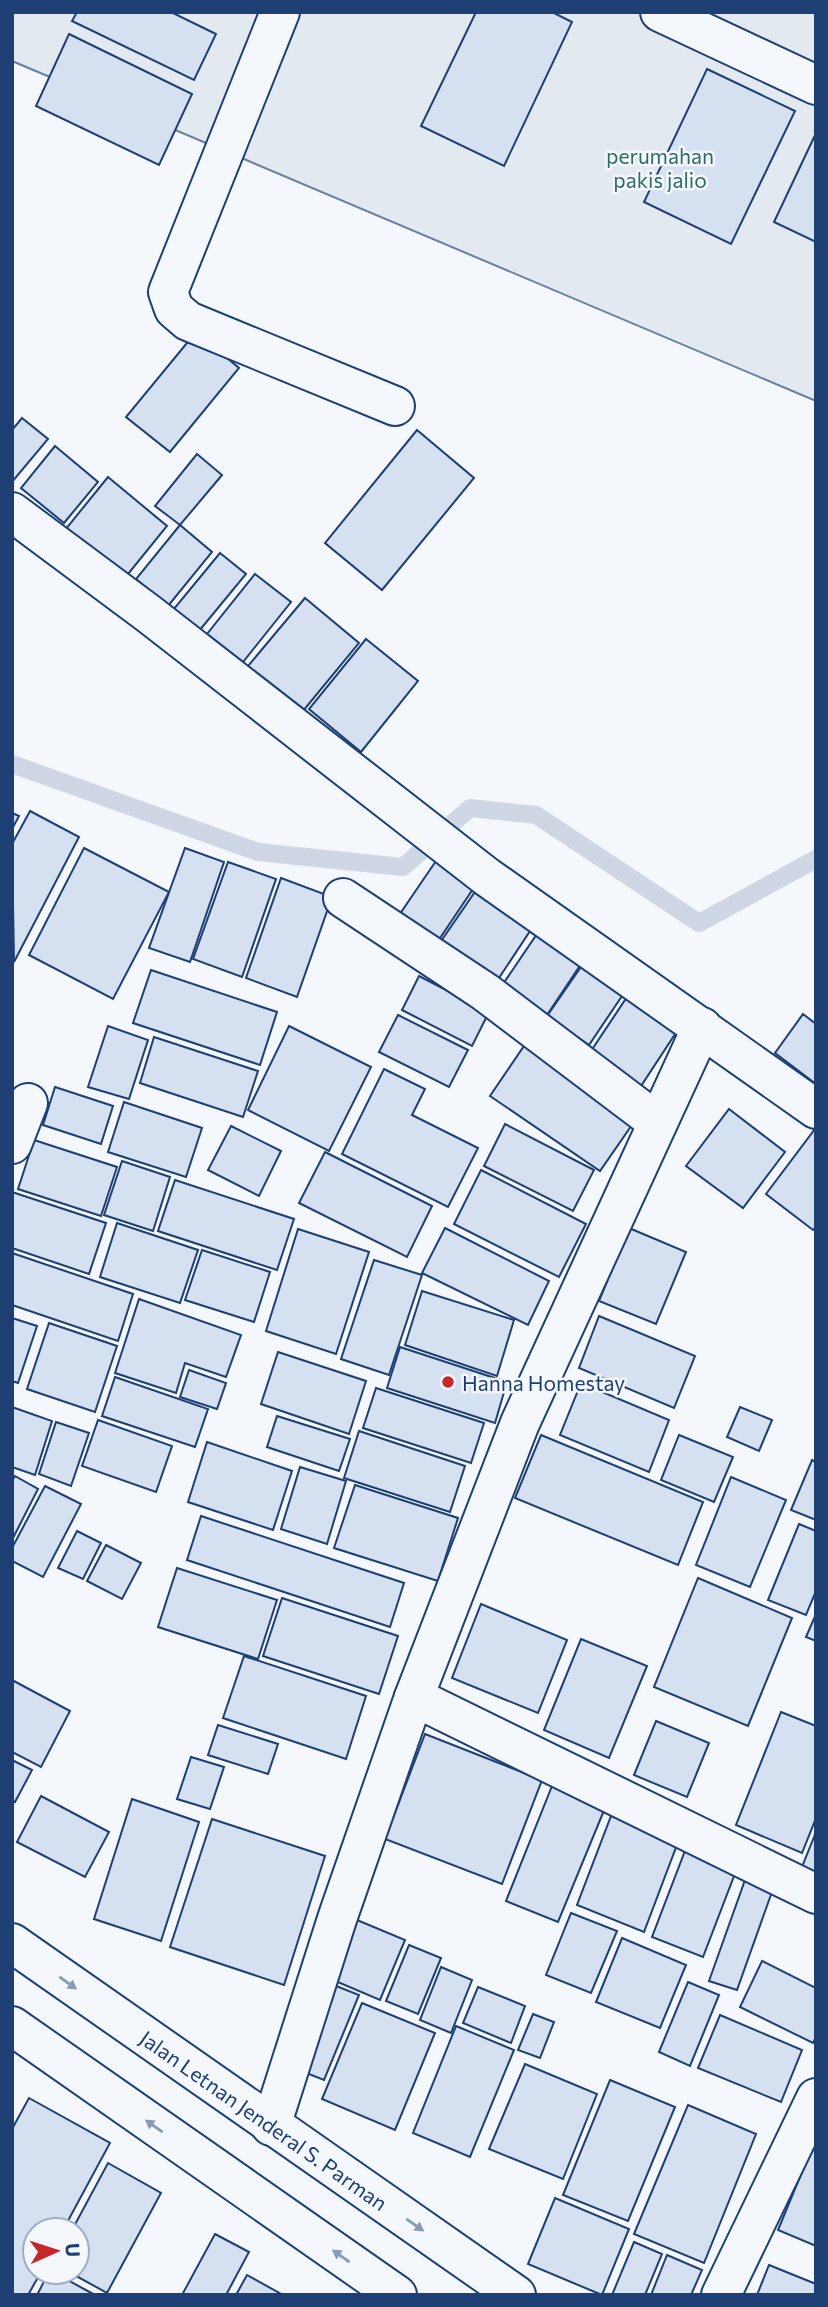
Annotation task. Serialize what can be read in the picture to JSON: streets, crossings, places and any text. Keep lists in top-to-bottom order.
{
  "streets": {
    "main road": ["Jalan Letnan Jenderal S. Parman"]
  },
  "parks": ["perumahan pakis jalio"],
  "places": ["Hanna Homestay"],
  "north": "right"
}
